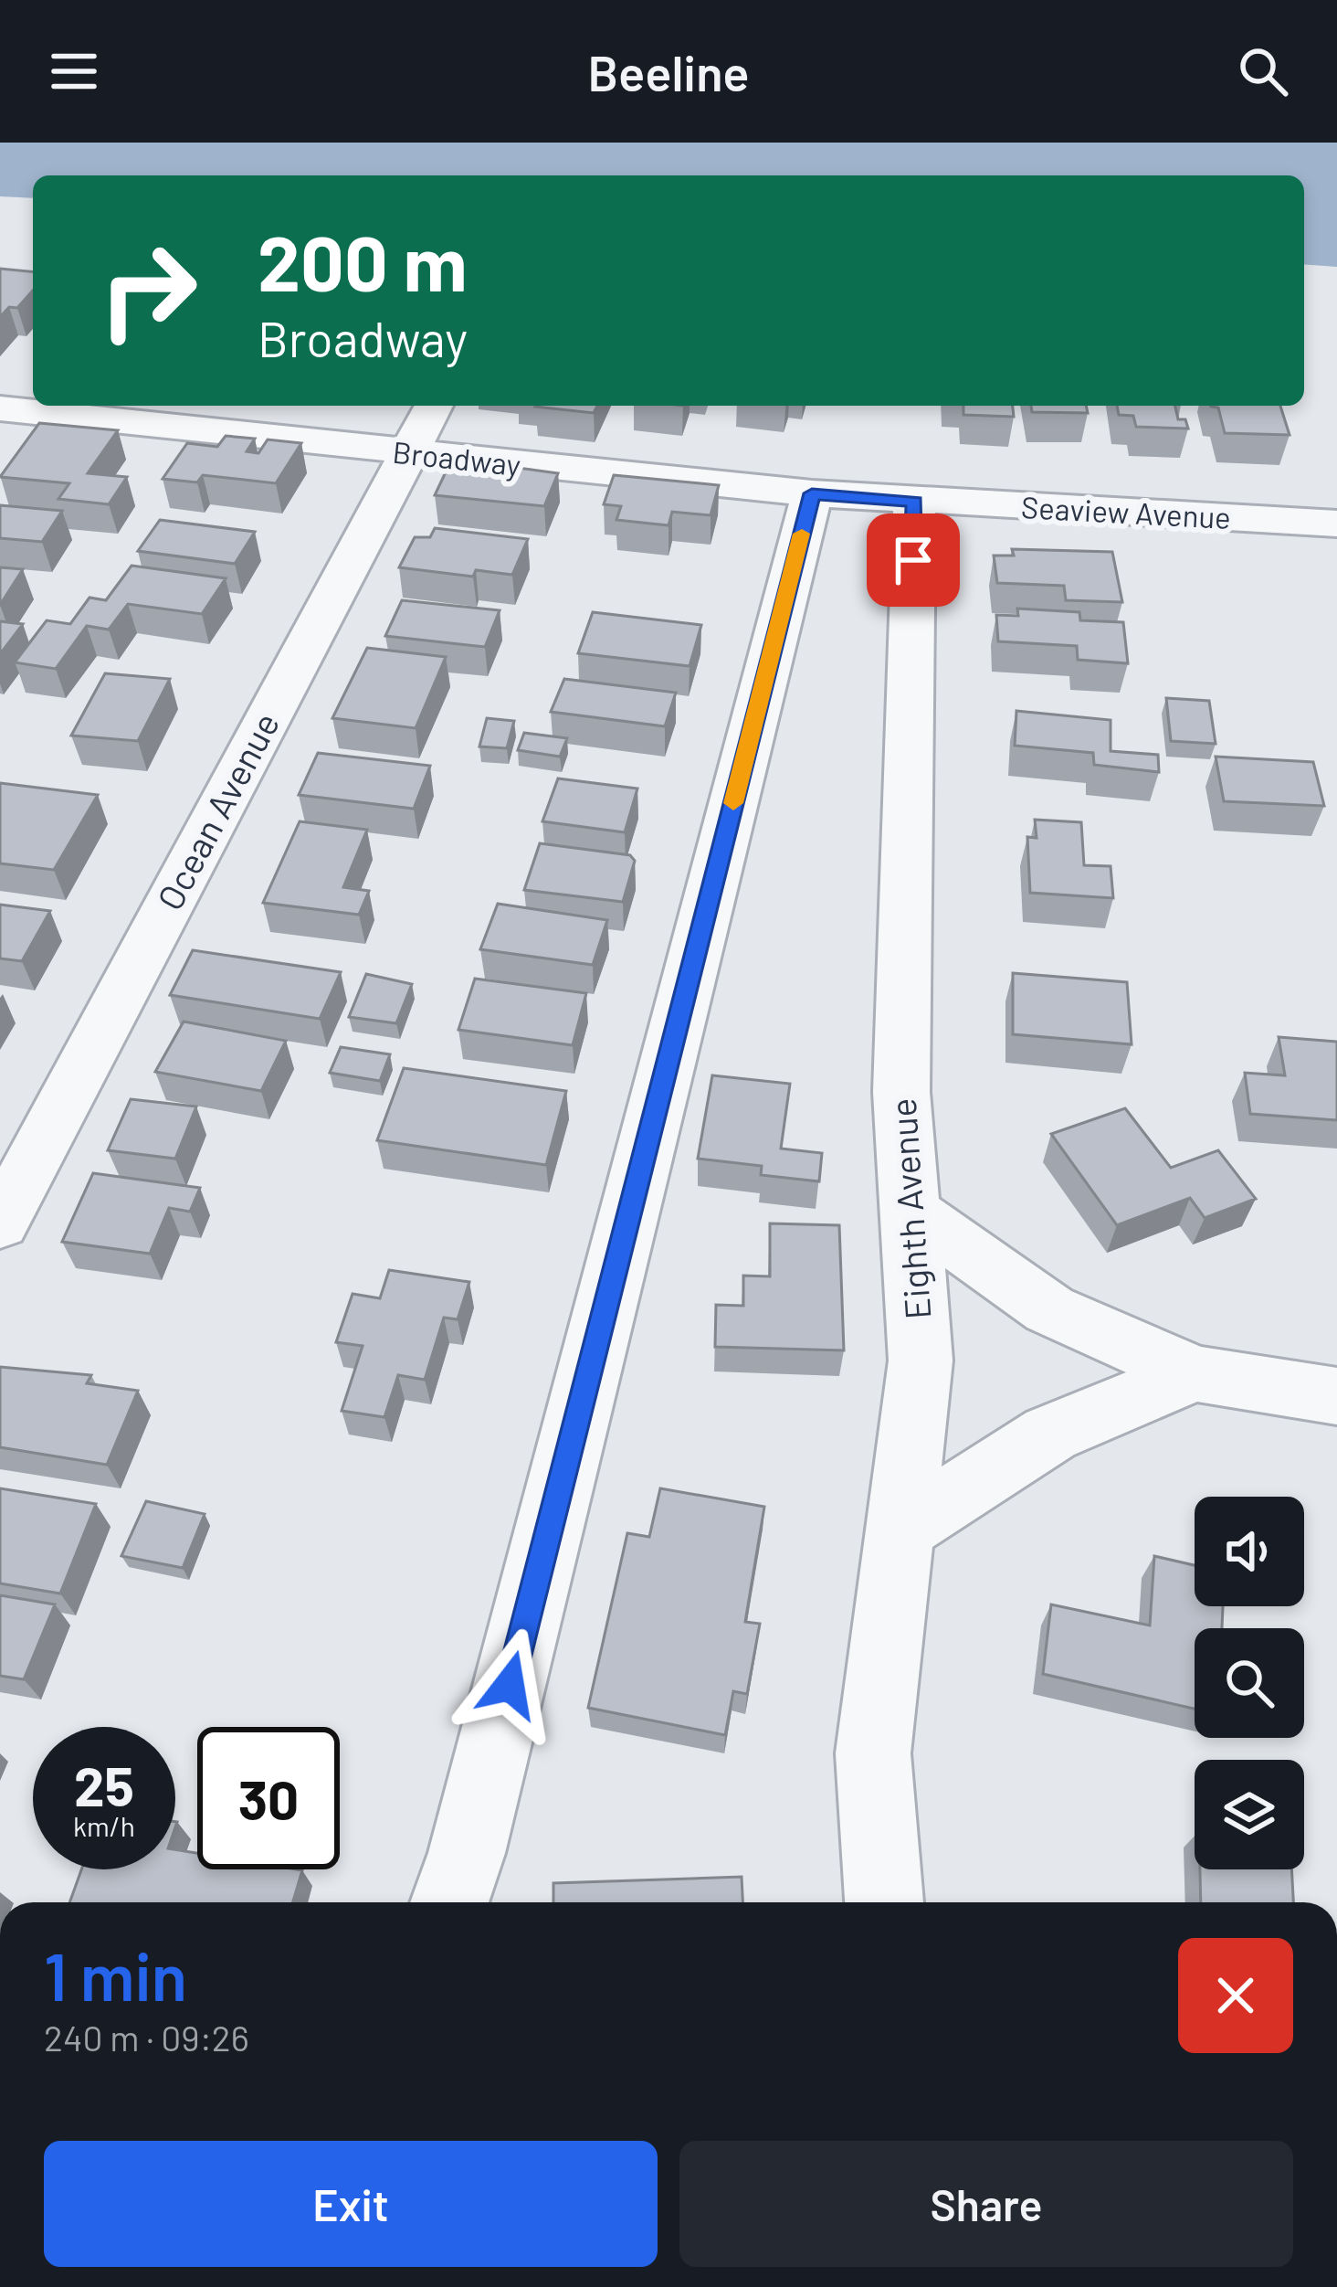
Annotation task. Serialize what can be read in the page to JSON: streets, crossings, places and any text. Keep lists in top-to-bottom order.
{
  "streets": {
    "street": [
      "Broadway",
      "Seaview Avenue",
      "Ocean Avenue",
      "Eighth Avenue"
    ]
  },
  "crossings": [
    ["Broadway", "Seaview Avenue"],
    ["Broadway", "Ocean Avenue"],
    ["Broadway", "Eighth Avenue"],
    ["Seaview Avenue", "Eighth Avenue"]
  ],
  "page": {
    "header": "Beeline",
    "turn": ["200 m", "Broadway"],
    "speed": "25 km/h",
    "limit": "30",
    "heading": ["1 min", "240 m · 09:26"],
    "buttons": ["Exit", "Share"]
  }
}
